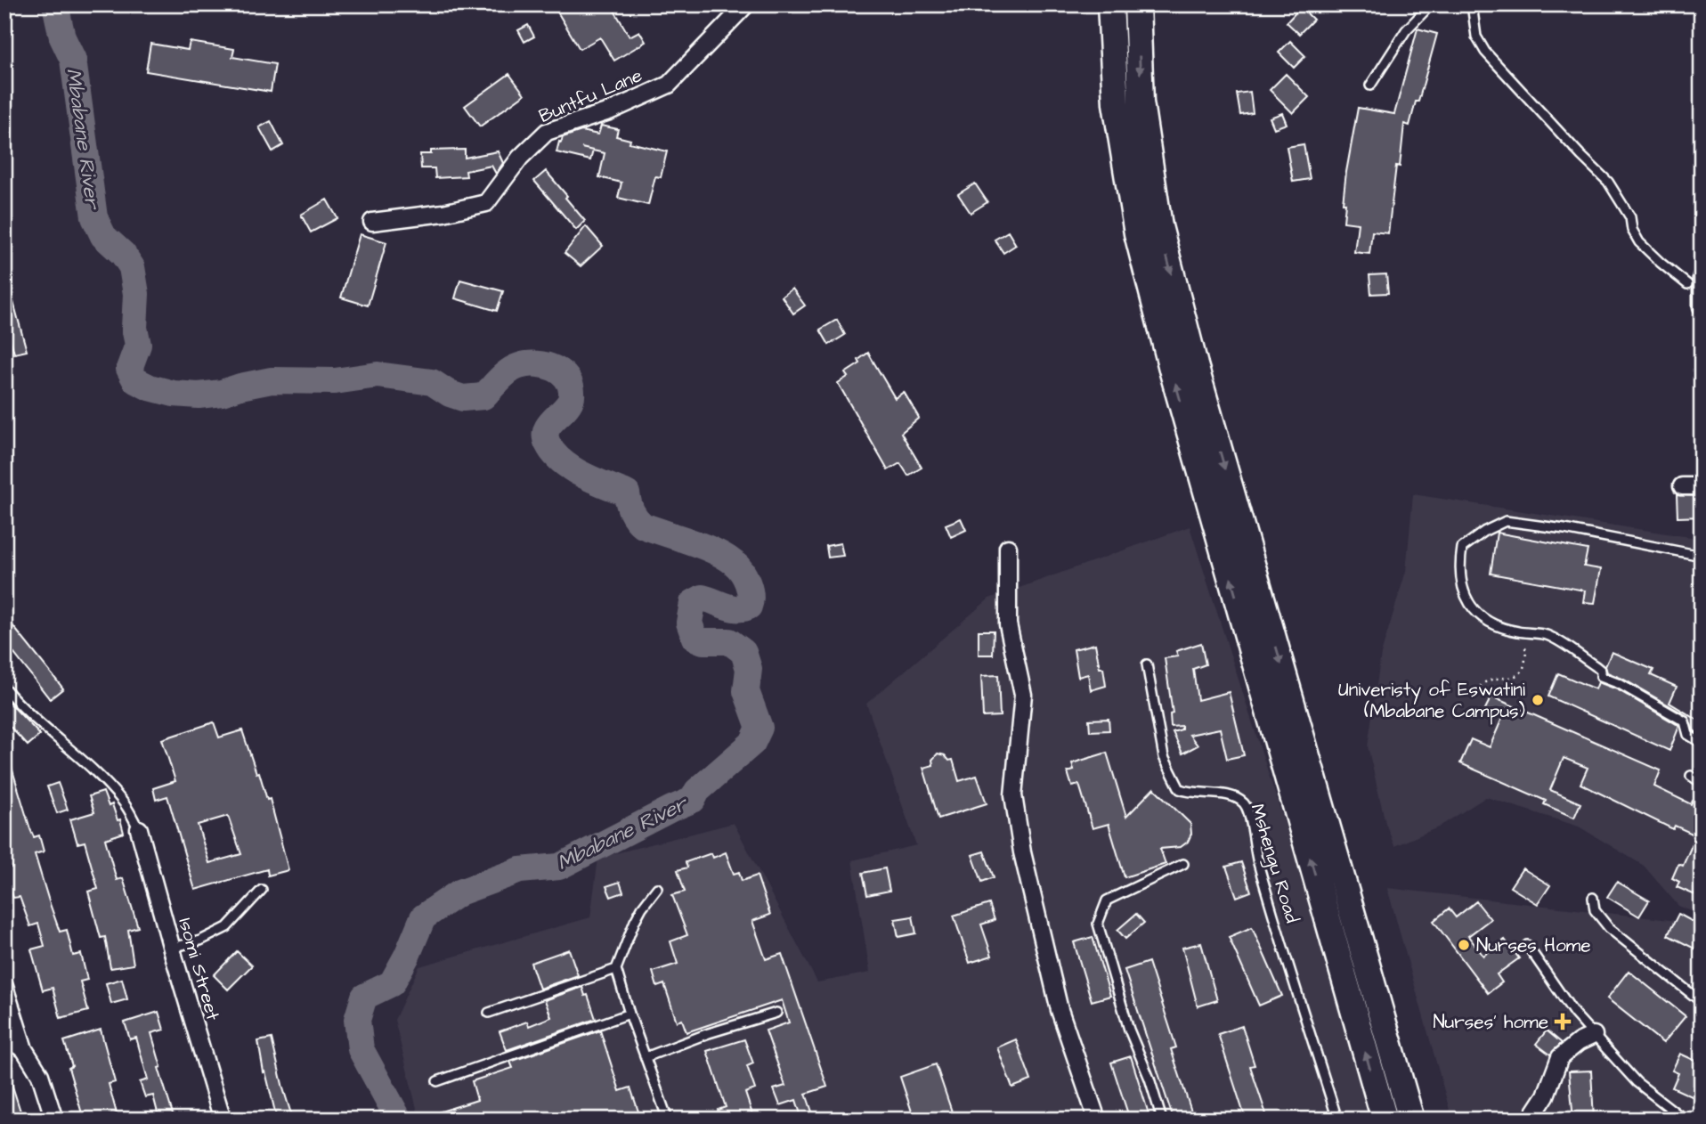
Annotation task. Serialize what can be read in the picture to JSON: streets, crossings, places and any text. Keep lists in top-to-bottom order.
{
  "streets": {
    "street": ["Buntfu Lane", "Isomi Street"],
    "lane": ["Mshengu Road"]
  },
  "water": ["Mbabane River"],
  "places": {
    "other": ["Univeristy of Eswatini (Mbabane Campus)", "Nurses Home"],
    "health": ["Nurses' home"]
  }
}
